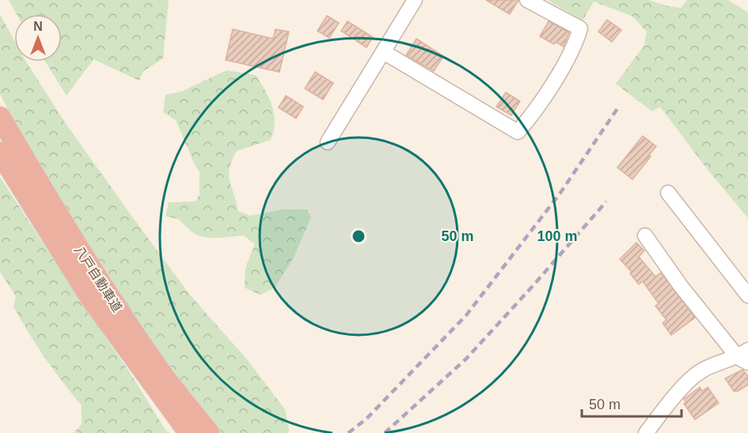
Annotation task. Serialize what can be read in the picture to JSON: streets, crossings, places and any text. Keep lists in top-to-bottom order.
{
  "streets": {
    "highway": ["八戸自動車道"]
  },
  "scale_bar": "50 m",
  "north": "top",
  "rings": ["50 m", "100 m"]
}
